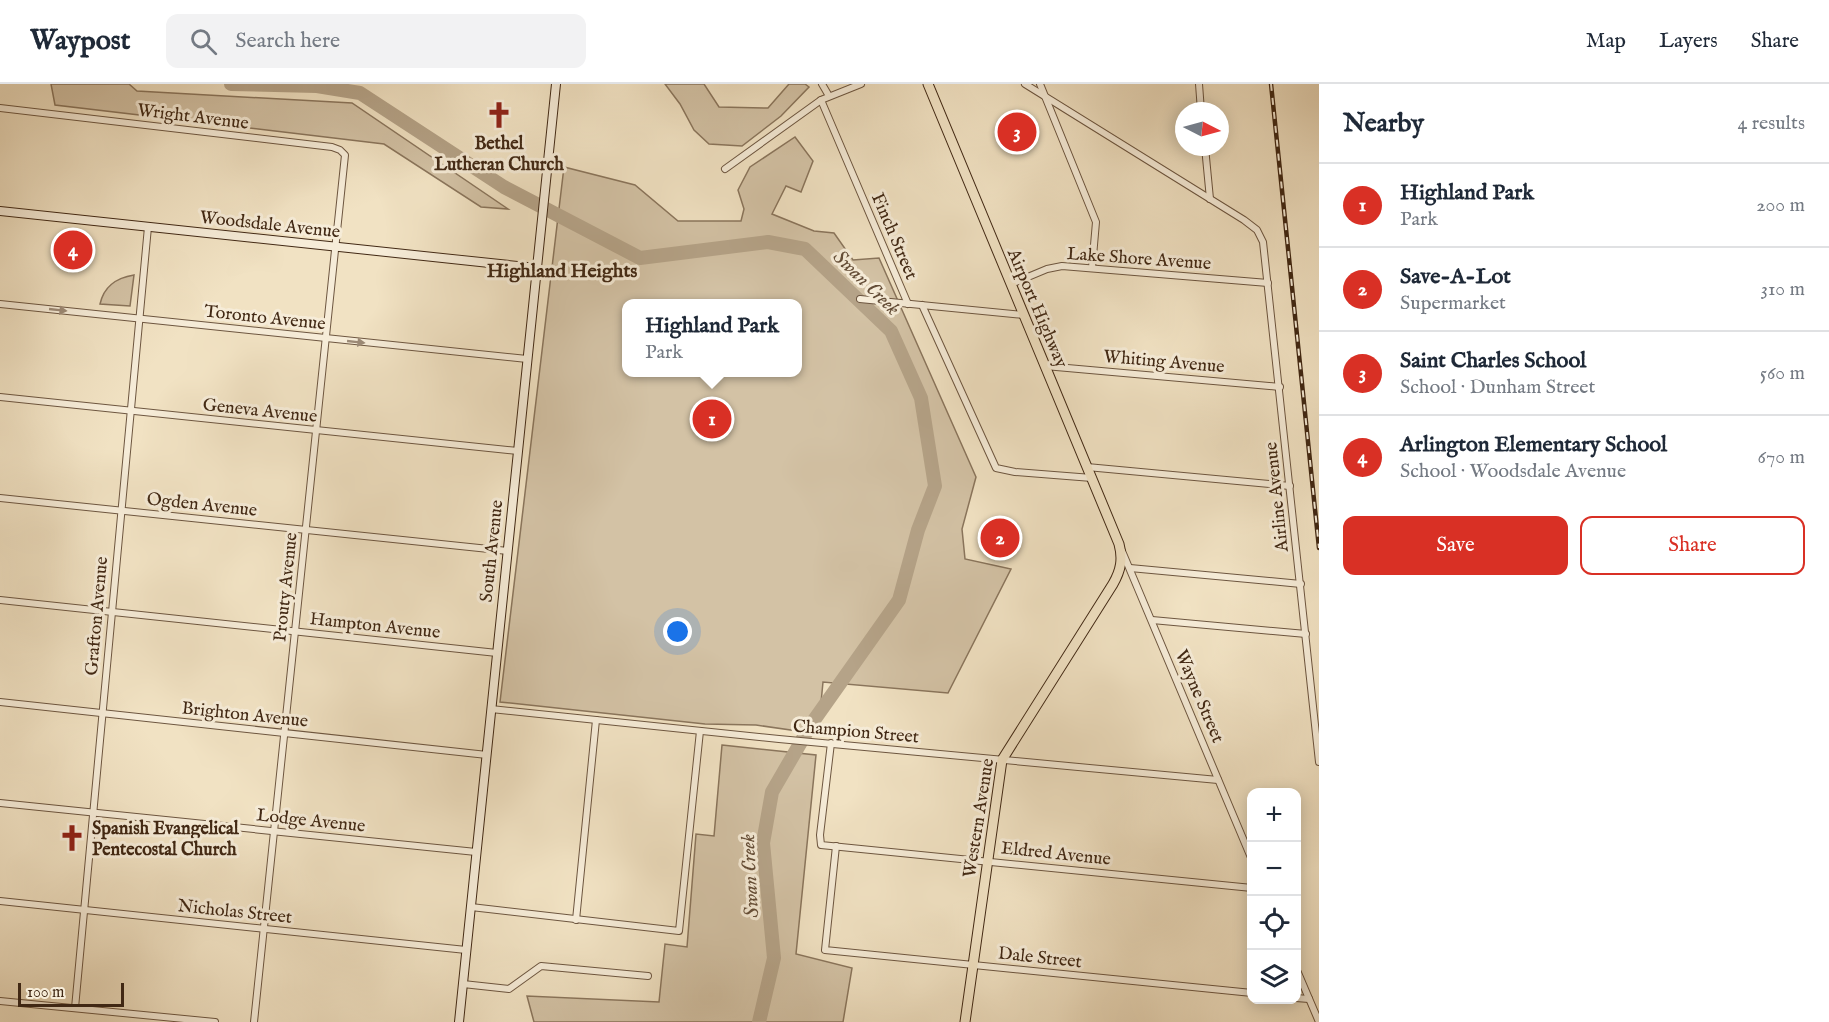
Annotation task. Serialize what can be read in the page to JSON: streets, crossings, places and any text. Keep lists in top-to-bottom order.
{
  "streets": {
    "main road": ["Airport Highway", "Western Avenue"],
    "street": [
      "Wright Avenue",
      "Woodsdale Avenue",
      "Finch Street",
      "Lake Shore Avenue",
      "Toronto Avenue",
      "Whiting Avenue",
      "Geneva Avenue",
      "Airline Avenue",
      "Ogden Avenue",
      "South Avenue",
      "Prouty Avenue",
      "Grafton Avenue",
      "Hampton Avenue",
      "Wayne Street",
      "Brighton Avenue",
      "Champion Street",
      "Lodge Avenue",
      "Eldred Avenue",
      "Nicholas Street",
      "Dale Street"
    ]
  },
  "crossings": [
    ["Wright Avenue", "Prouty Avenue"],
    ["Woodsdale Avenue", "South Avenue"],
    ["Woodsdale Avenue", "Prouty Avenue"],
    ["Woodsdale Avenue", "Grafton Avenue"],
    ["Finch Street", "Airport Highway"],
    ["Lake Shore Avenue", "Airport Highway"],
    ["Lake Shore Avenue", "Airline Avenue"],
    ["Airport Highway", "Whiting Avenue"],
    ["Airport Highway", "Wayne Street"],
    ["Airport Highway", "Western Avenue"],
    ["Toronto Avenue", "South Avenue"],
    ["Toronto Avenue", "Prouty Avenue"],
    ["Toronto Avenue", "Grafton Avenue"],
    ["Whiting Avenue", "Airline Avenue"],
    ["Geneva Avenue", "South Avenue"],
    ["Geneva Avenue", "Prouty Avenue"],
    ["Geneva Avenue", "Grafton Avenue"],
    ["Ogden Avenue", "South Avenue"],
    ["Ogden Avenue", "Prouty Avenue"],
    ["Ogden Avenue", "Grafton Avenue"],
    ["South Avenue", "Hampton Avenue"],
    ["South Avenue", "Brighton Avenue"],
    ["South Avenue", "Champion Street"],
    ["South Avenue", "Lodge Avenue"],
    ["South Avenue", "Nicholas Street"],
    ["Prouty Avenue", "Hampton Avenue"],
    ["Prouty Avenue", "Brighton Avenue"],
    ["Prouty Avenue", "Lodge Avenue"],
    ["Prouty Avenue", "Nicholas Street"],
    ["Grafton Avenue", "Hampton Avenue"],
    ["Grafton Avenue", "Brighton Avenue"],
    ["Grafton Avenue", "Lodge Avenue"],
    ["Grafton Avenue", "Nicholas Street"],
    ["Wayne Street", "Champion Street"],
    ["Wayne Street", "Western Avenue"],
    ["Champion Street", "Western Avenue"],
    ["Champion Street", "Eldred Avenue"],
    ["Western Avenue", "Eldred Avenue"],
    ["Western Avenue", "Dale Street"],
    ["Eldred Avenue", "Dale Street"]
  ],
  "one_way": ["Toronto Avenue"],
  "districts": ["Highland Heights"],
  "water": ["Swan Creek"],
  "places": {
    "church": ["Bethel Lutheran Church", "Spanish Evangelical Pentecostal Church"]
  },
  "scale_bar": "100 m",
  "north": "right",
  "page": {
    "header": "Waypost",
    "search": "Search here",
    "nav": ["Map", "Layers", "Share"],
    "heading": ["Nearby", "4 results"],
    "pins": [
      "3",
      "4",
      "1",
      "2"
    ],
    "list": [
      {
        "mark": "1",
        "name": "Highland Park",
        "note": "Park",
        "value": "200 m"
      },
      {
        "mark": "2",
        "name": "Save-A-Lot",
        "note": "Supermarket",
        "value": "310 m"
      },
      {
        "mark": "3",
        "name": "Saint Charles School",
        "note": "School · Dunham Street",
        "value": "560 m"
      },
      {
        "mark": "4",
        "name": "Arlington Elementary School",
        "note": "School · Woodsdale Avenue",
        "value": "670 m"
      }
    ],
    "popup": ["Highland Park", "Park"],
    "buttons": ["Save", "Share"],
    "map_buttons": ["+", "−"],
    "scale": "100 m"
  }
}
